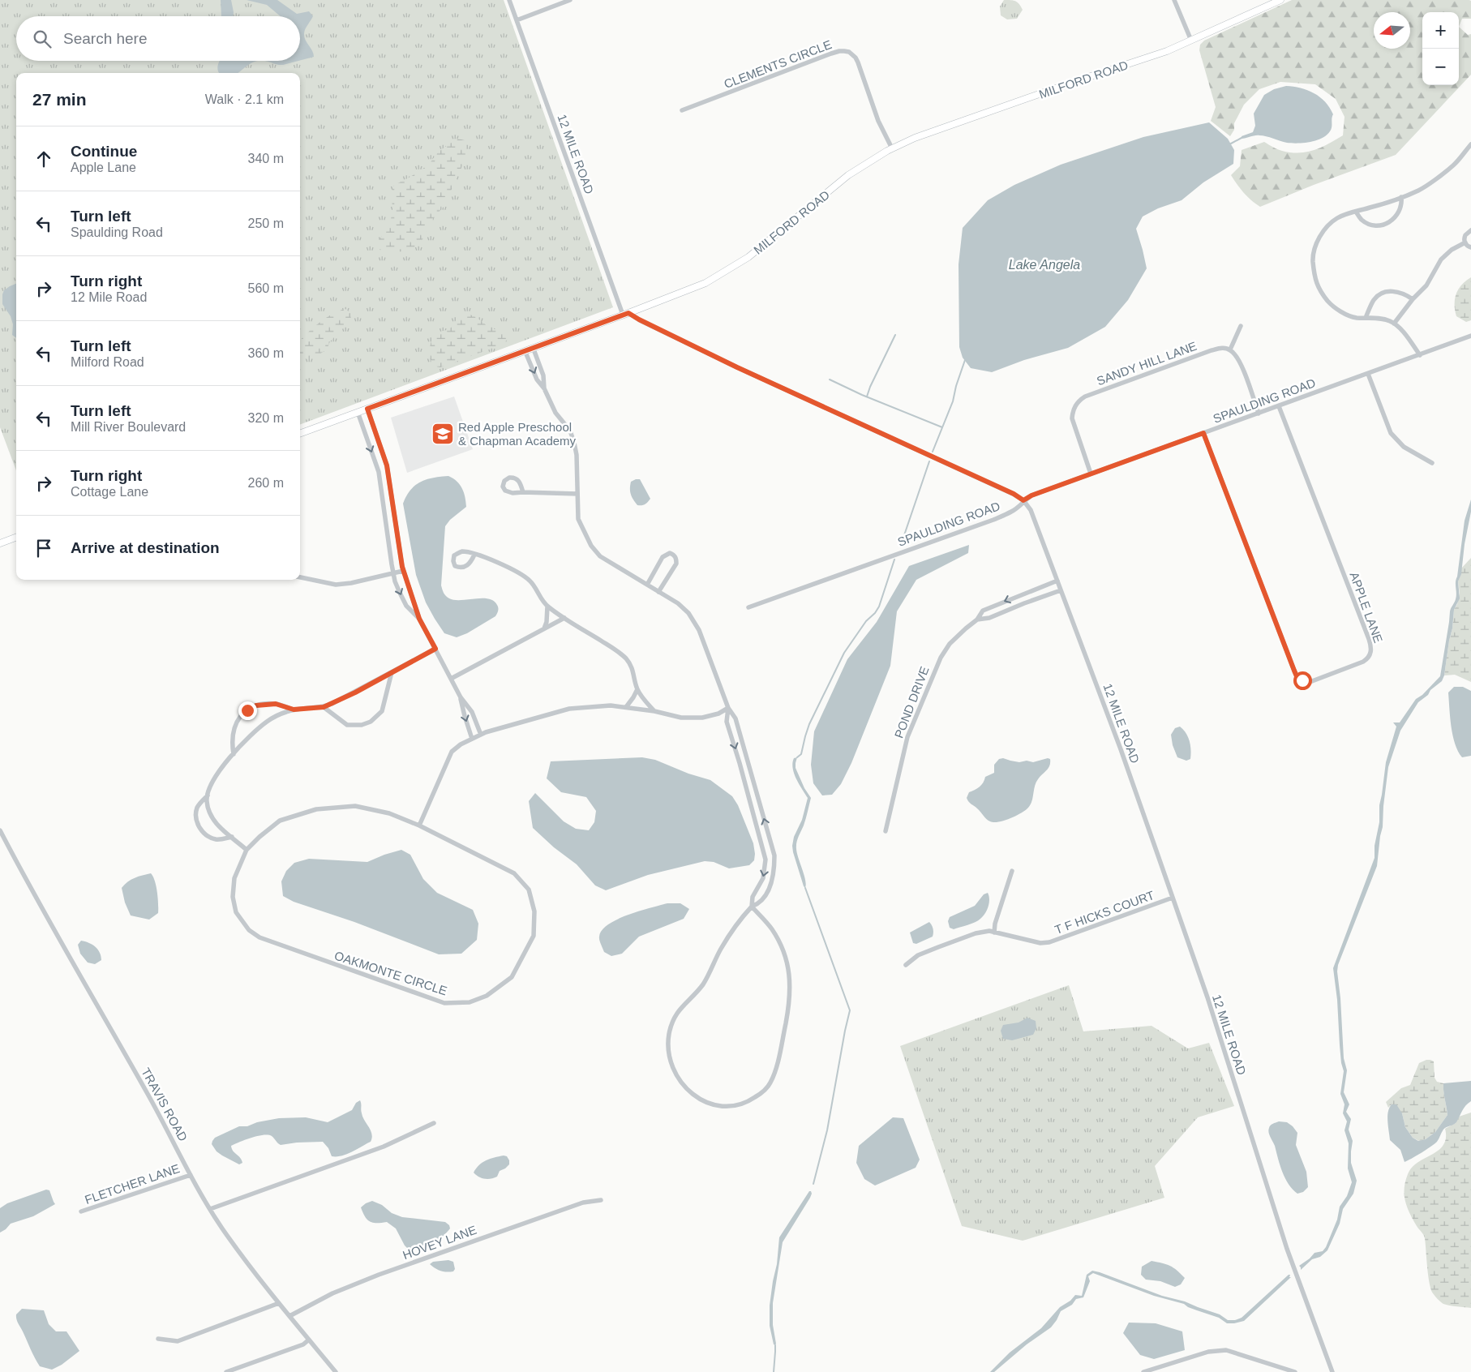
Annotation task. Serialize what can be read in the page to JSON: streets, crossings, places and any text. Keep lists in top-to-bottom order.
{
  "streets": {
    "street": [
      "CLEMENTS CIRCLE",
      "MILFORD ROAD",
      "12 MILE ROAD",
      "SANDY HILL LANE",
      "SPAULDING ROAD",
      "APPLE LANE",
      "POND DRIVE",
      "T F HICKS COURT",
      "OAKMONTE CIRCLE",
      "TRAVIS ROAD",
      "FLETCHER LANE",
      "HOVEY LANE"
    ]
  },
  "crossings": [
    ["CLEMENTS CIRCLE", "MILFORD ROAD"],
    ["MILFORD ROAD", "12 MILE ROAD"],
    ["12 MILE ROAD", "SPAULDING ROAD"],
    ["12 MILE ROAD", "POND DRIVE"],
    ["12 MILE ROAD", "T F HICKS COURT"],
    ["SANDY HILL LANE", "SPAULDING ROAD"],
    ["SPAULDING ROAD", "APPLE LANE"],
    ["TRAVIS ROAD", "FLETCHER LANE"],
    ["TRAVIS ROAD", "HOVEY LANE"]
  ],
  "water": ["Lake Angela"],
  "places": {
    "school or university": ["Red Apple Preschool & Chapman Academy"]
  },
  "north": "left",
  "page": {
    "map_buttons": ["+", "−"],
    "search": "Search here",
    "heading": ["27 min", "Walk · 2.1 km"],
    "list": [
      ["Continue", "Apple Lane", "340 m"],
      ["Turn left", "Spaulding Road", "250 m"],
      ["Turn right", "12 Mile Road", "560 m"],
      ["Turn left", "Milford Road", "360 m"],
      ["Turn left", "Mill River Boulevard", "320 m"],
      ["Turn right", "Cottage Lane", "260 m"],
      "Arrive at destination"
    ]
  }
}
